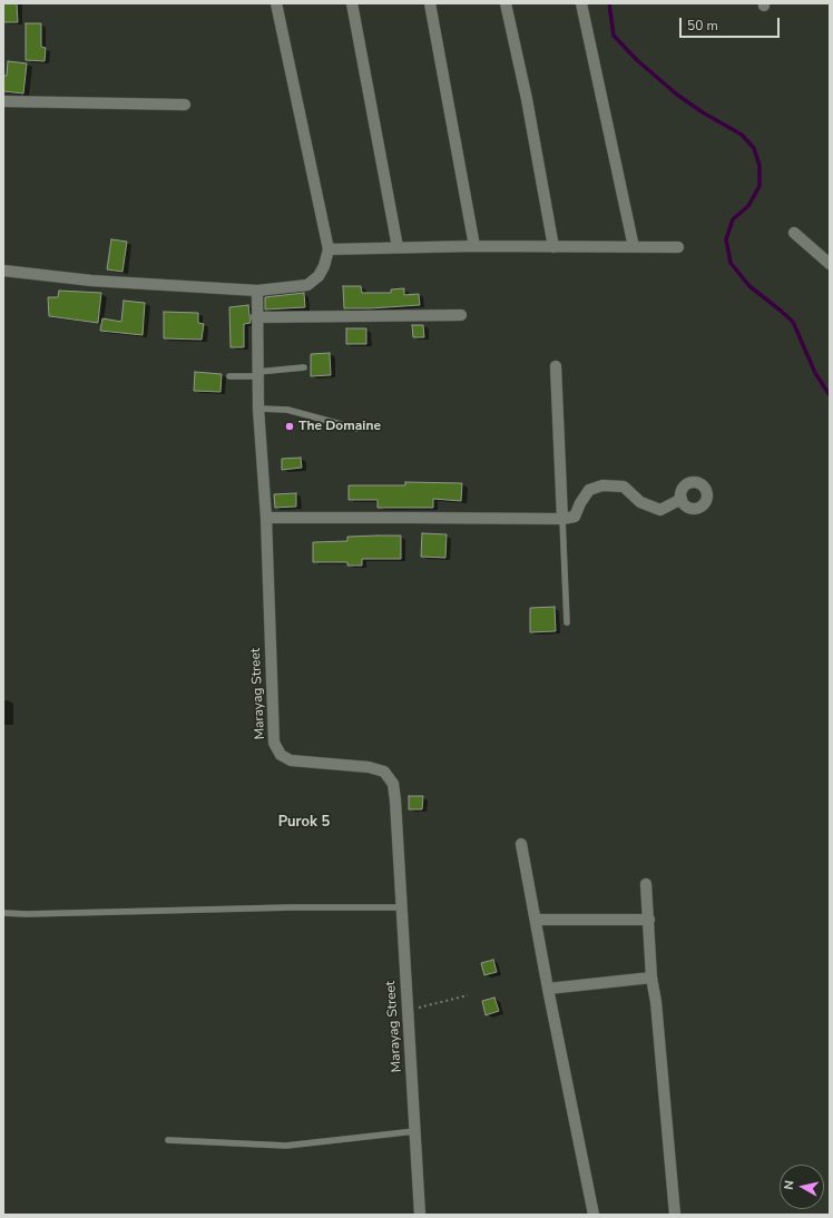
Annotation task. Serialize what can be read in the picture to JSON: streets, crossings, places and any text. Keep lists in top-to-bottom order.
{
  "streets": {
    "street": ["Marayag Street"]
  },
  "districts": ["Purok 5"],
  "places": ["The Domaine"],
  "scale_bar": "50 m",
  "north": "left"
}
